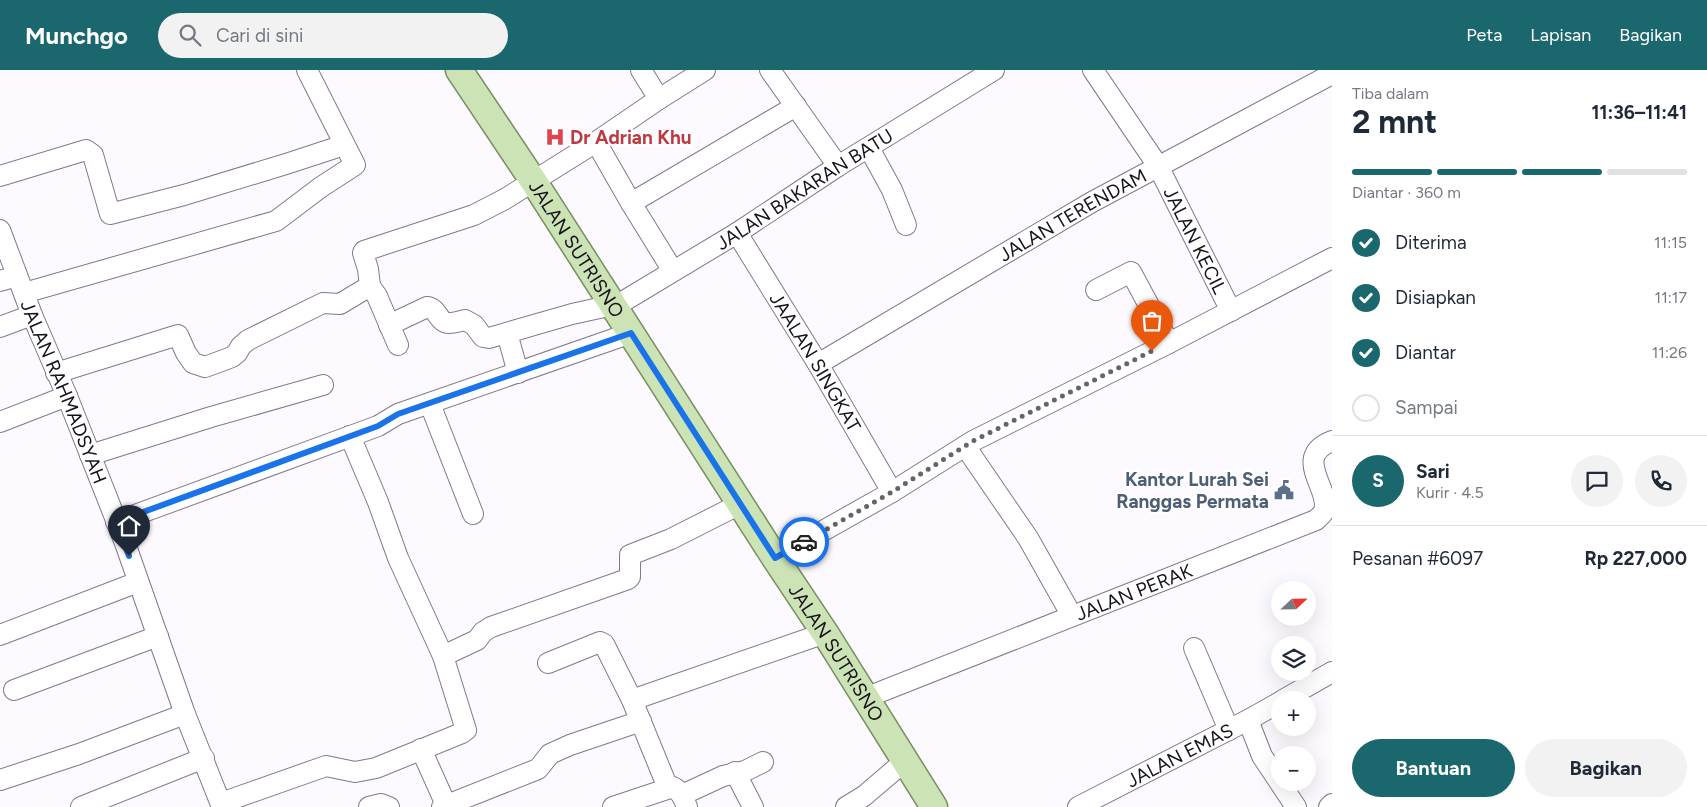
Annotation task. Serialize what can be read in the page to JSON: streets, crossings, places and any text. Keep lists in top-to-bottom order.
{
  "streets": {
    "main road": ["JALAN SUTRISNO"],
    "street": [
      "JALAN BAKARAN BATU",
      "JALAN TERENDAM",
      "JALAN KECIL",
      "JAALAN SINGKAT",
      "JALAN RAHMADSYAH",
      "JALAN PERAK",
      "JALAN EMAS"
    ]
  },
  "crossings": [
    ["JALAN BAKARAN BATU", "JALAN SUTRISNO"],
    ["JALAN BAKARAN BATU", "JAALAN SINGKAT"],
    ["JALAN TERENDAM", "JALAN KECIL"],
    ["JALAN TERENDAM", "JAALAN SINGKAT"],
    ["JALAN SUTRISNO", "JALAN PERAK"]
  ],
  "places": {
    "hospital": ["Dr Adrian Khu"],
    "public building": ["Kantor Lurah Sei Ranggas Permata"]
  },
  "north": "right",
  "page": {
    "header": "Munchgo",
    "search": "Cari di sini",
    "nav": ["Peta", "Lapisan", "Bagikan"],
    "heading": ["2 mnt", "Tiba dalam", "11:36–11:41"],
    "panel": [
      "Sari",
      "Kurir · 4.5",
      "Pesanan #6097",
      "Rp 227,000"
    ],
    "bar": "Diantar · 360 m",
    "list": [
      ["Diterima", "11:15"],
      ["Disiapkan", "11:17"],
      ["Diantar", "11:26"],
      "Sampai"
    ],
    "round": "S",
    "map_buttons": ["+", "−"],
    "buttons": ["Bantuan", "Bagikan"]
  }
}
